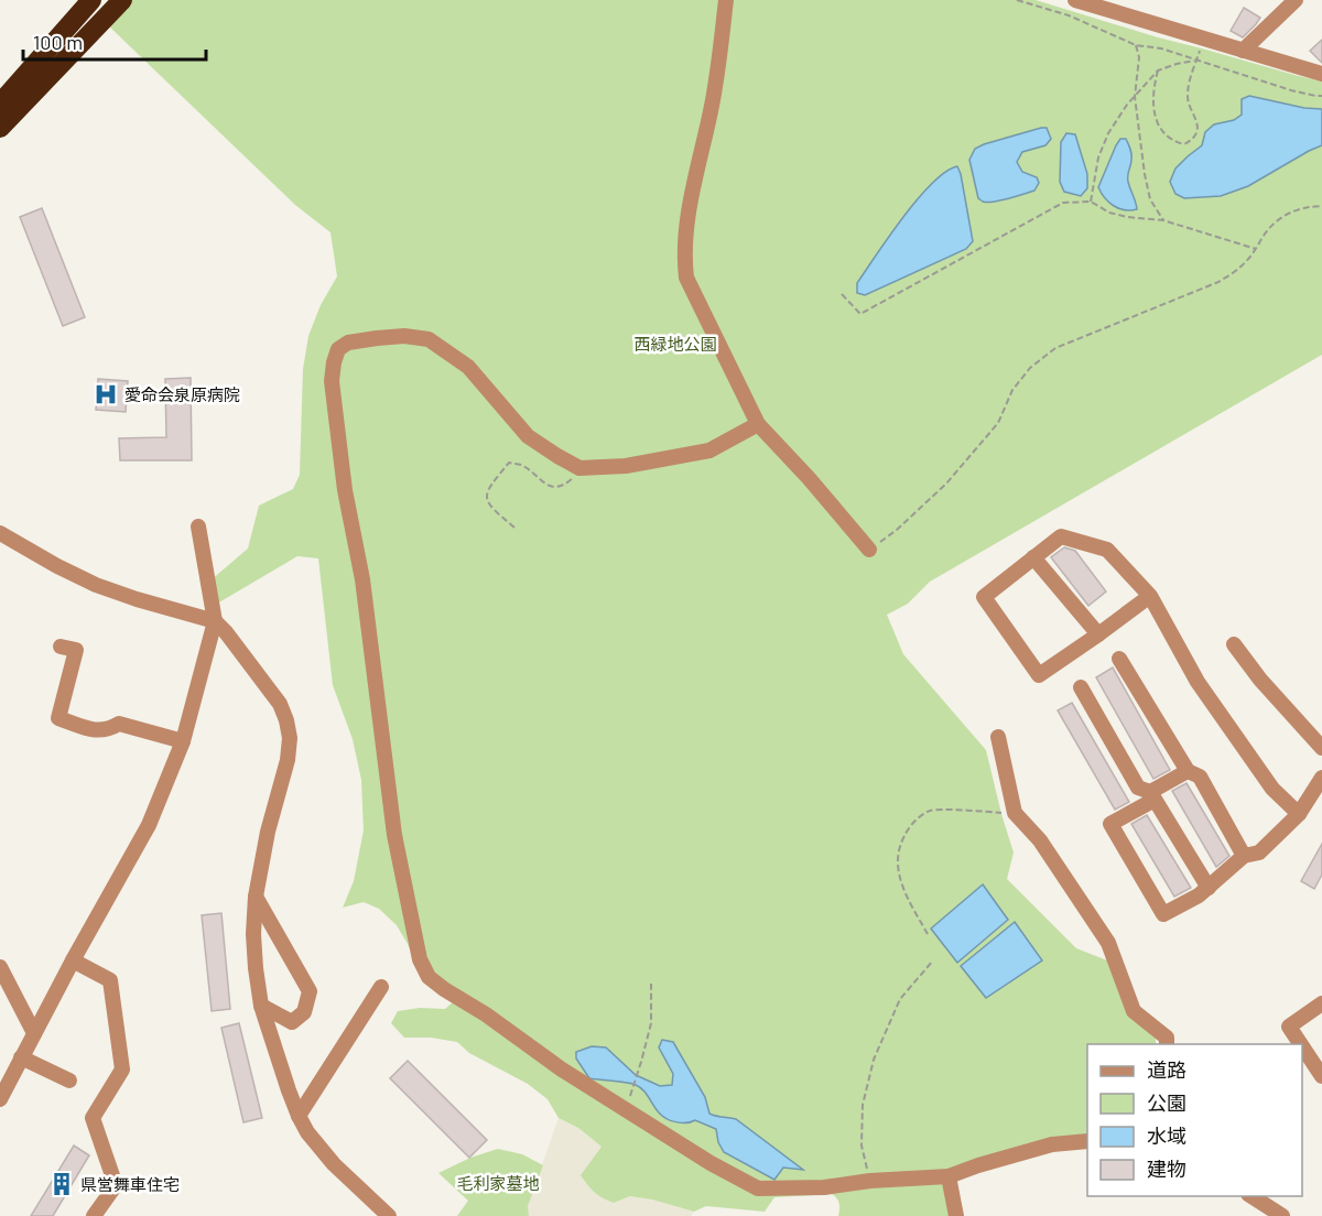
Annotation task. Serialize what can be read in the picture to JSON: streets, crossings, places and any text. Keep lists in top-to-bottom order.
{
  "parks": ["西緑地公園", "毛利家墓地"],
  "places": {
    "hospital": ["愛命会泉原病院"],
    "building": ["県営舞車住宅"]
  },
  "legend": [
    "道路",
    "公園",
    "水域",
    "建物"
  ],
  "scale_bar": "100 m"
}
